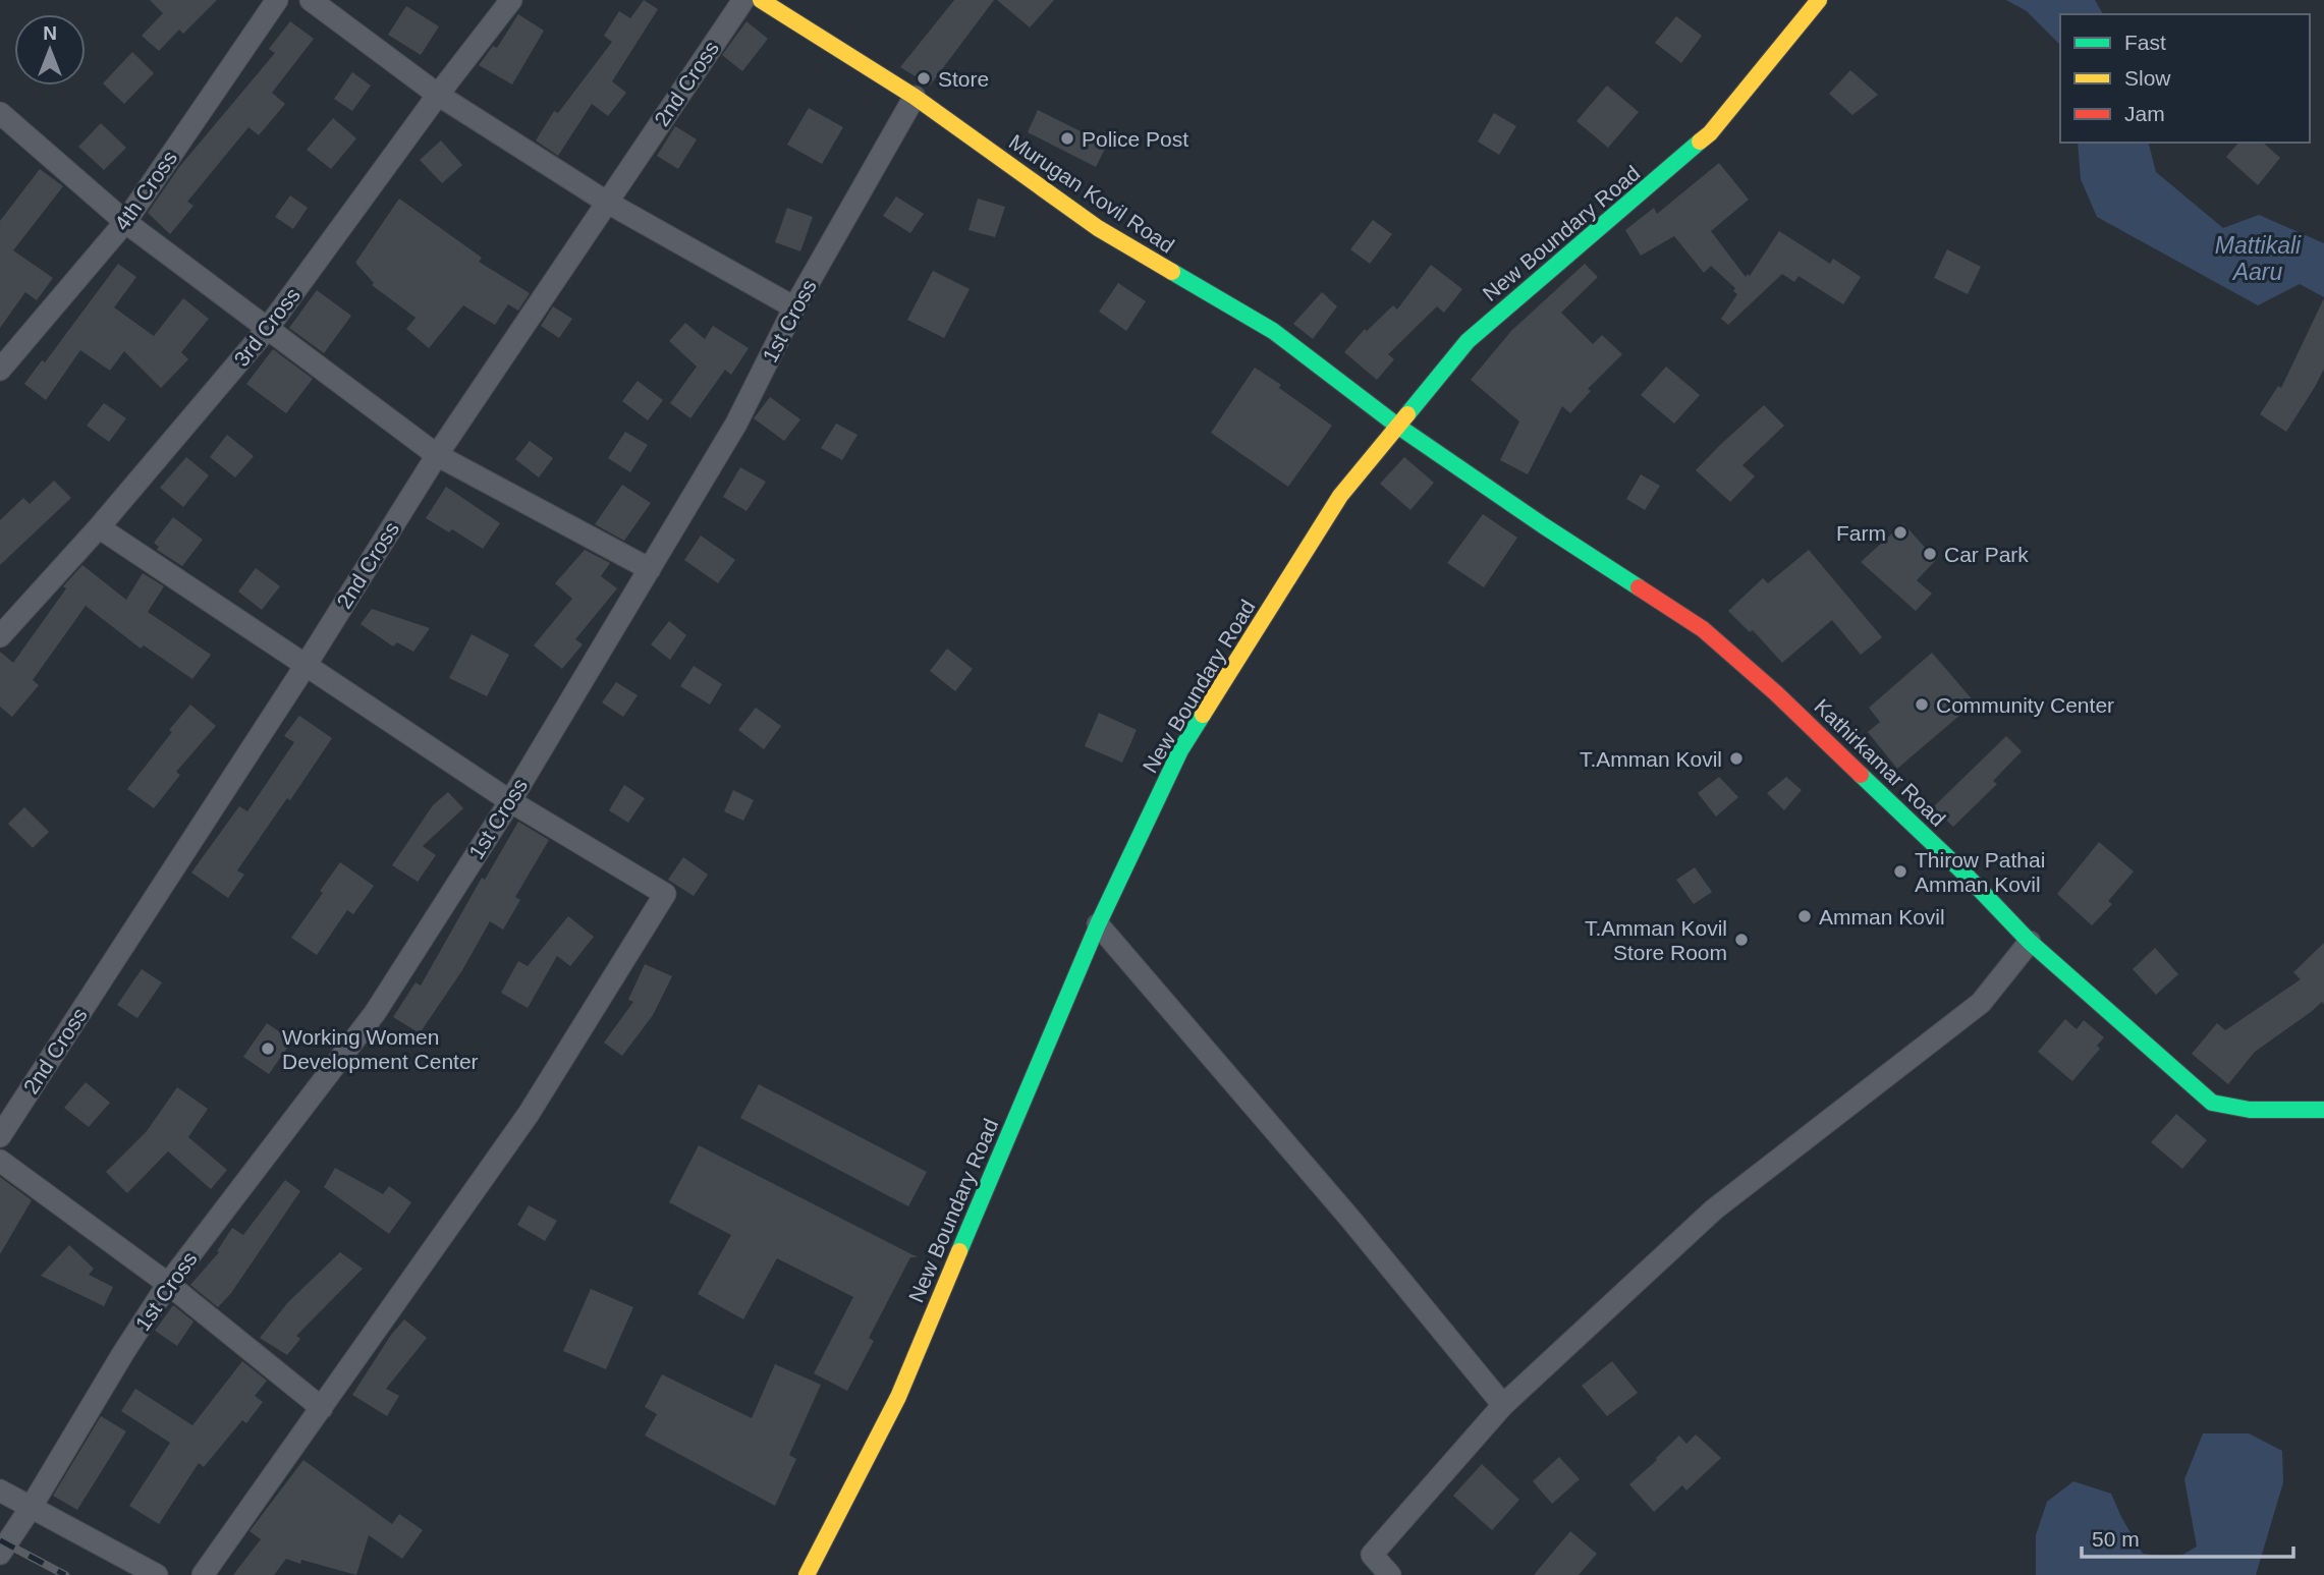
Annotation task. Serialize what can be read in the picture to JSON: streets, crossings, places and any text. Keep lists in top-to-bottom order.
{
  "streets": {
    "street": [
      "2nd Cross",
      "4th Cross",
      "Murugan Kovil Road",
      "New Boundary Road",
      "1st Cross",
      "3rd Cross",
      "Kathirkamar Road"
    ]
  },
  "crossings": [
    ["Murugan Kovil Road", "New Boundary Road"],
    ["Murugan Kovil Road", "1st Cross"],
    ["Murugan Kovil Road", "Kathirkamar Road"],
    ["New Boundary Road", "Kathirkamar Road"]
  ],
  "water": ["Mattikali Aaru"],
  "places": [
    "Store",
    "Police Post",
    "Farm",
    "Car Park",
    "Community Center",
    "T.Amman Kovil",
    "Thirow Pathai Amman Kovil",
    "Amman Kovil",
    "T.Amman Kovil Store Room",
    "Working Women Development Center"
  ],
  "legend": ["Fast", "Slow", "Jam"],
  "scale_bar": "50 m",
  "north": "top"
}
